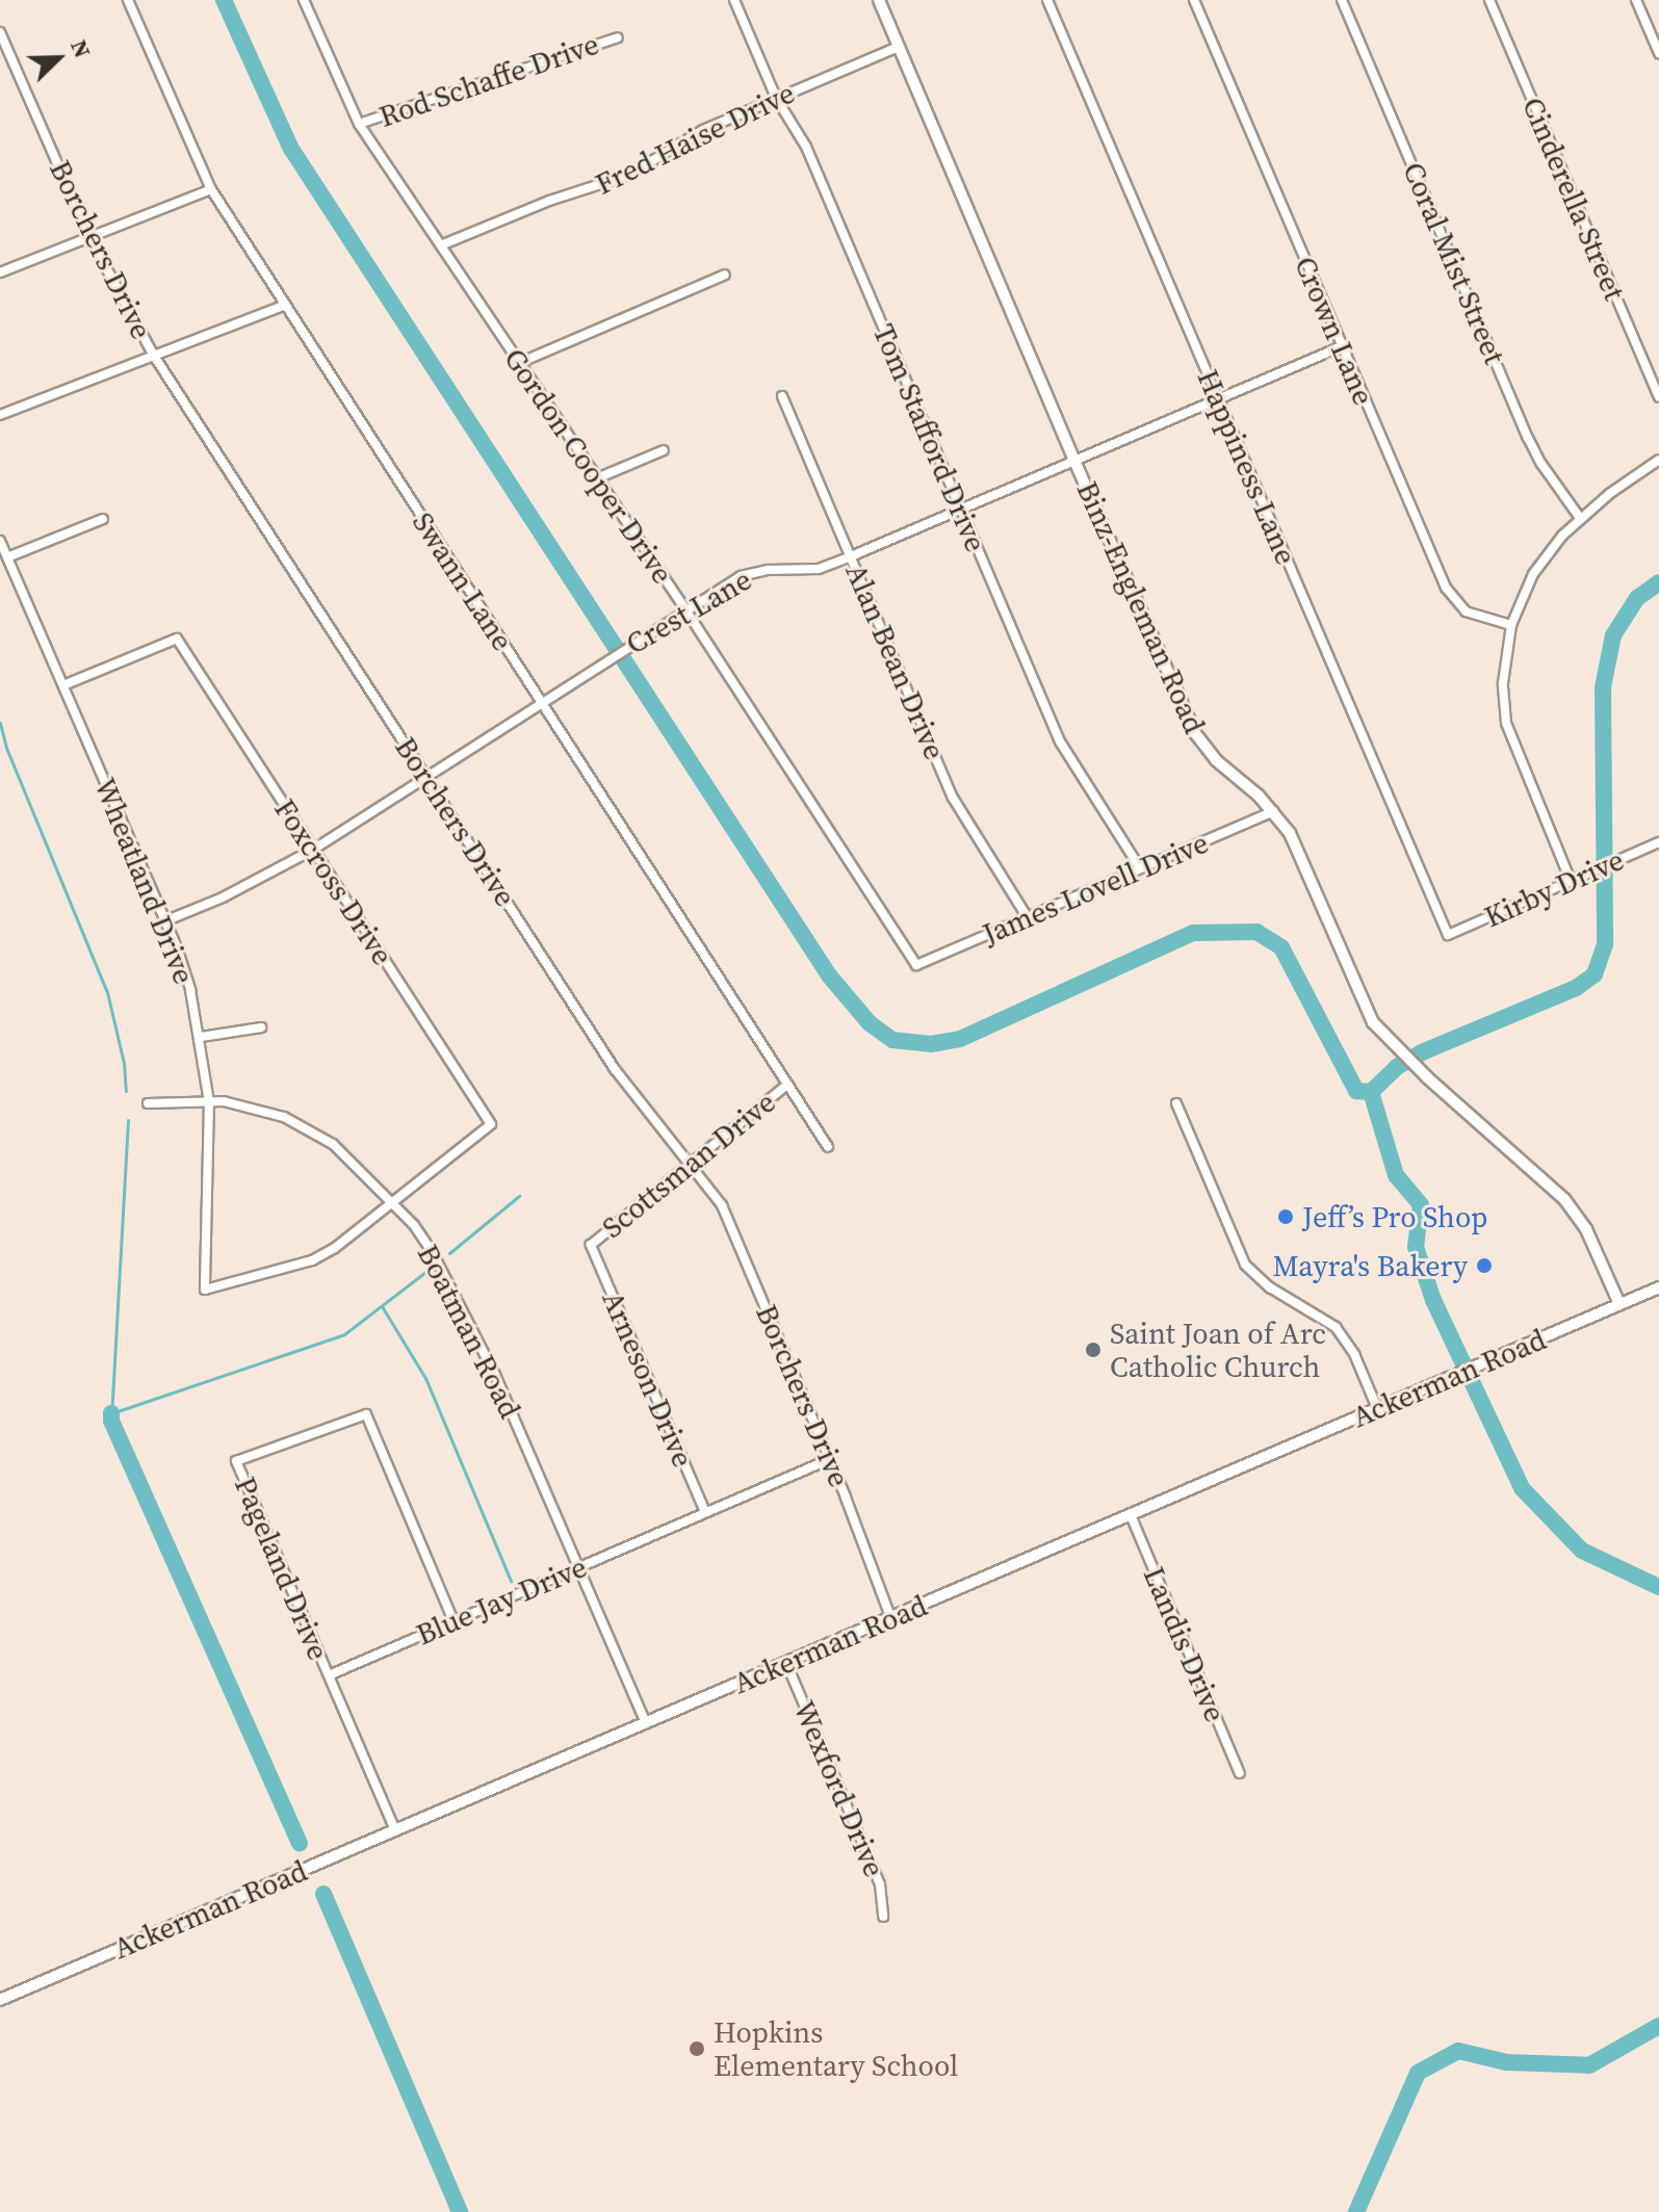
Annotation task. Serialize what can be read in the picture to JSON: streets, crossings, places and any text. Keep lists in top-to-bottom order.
{
  "streets": {
    "street": [
      "Rod Schaffe Drive",
      "Fred Haise Drive",
      "Cinderella Street",
      "Borchers Drive",
      "Coral Mist Street",
      "Crown Lane",
      "Tom Stafford Drive",
      "Gordon Cooper Drive",
      "Happiness Lane",
      "Swann Lane",
      "Binz-Engleman Road",
      "Crest Lane",
      "Alan Bean Drive",
      "Wheatland Drive",
      "Foxcross Drive",
      "James Lovell Drive",
      "Kirby Drive",
      "Scottsman Drive",
      "Boatman Road",
      "Ackerman Road",
      "Arneson Drive",
      "Pageland Drive",
      "Blue Jay Drive",
      "Landis Drive",
      "Wexford Drive"
    ]
  },
  "crossings": [
    ["Rod Schaffe Drive", "Gordon Cooper Drive"],
    ["Fred Haise Drive", "Tom Stafford Drive"],
    ["Fred Haise Drive", "Gordon Cooper Drive"],
    ["Fred Haise Drive", "Binz-Engleman Road"],
    ["Borchers Drive", "Crest Lane"],
    ["Borchers Drive", "Scottsman Drive"],
    ["Borchers Drive", "Ackerman Road"],
    ["Borchers Drive", "Blue Jay Drive"],
    ["Crown Lane", "Crest Lane"],
    ["Tom Stafford Drive", "Crest Lane"],
    ["Tom Stafford Drive", "James Lovell Drive"],
    ["Gordon Cooper Drive", "Crest Lane"],
    ["Gordon Cooper Drive", "James Lovell Drive"],
    ["Happiness Lane", "Crest Lane"],
    ["Happiness Lane", "Kirby Drive"],
    ["Swann Lane", "Crest Lane"],
    ["Swann Lane", "Scottsman Drive"],
    ["Binz-Engleman Road", "Crest Lane"],
    ["Binz-Engleman Road", "James Lovell Drive"],
    ["Binz-Engleman Road", "Ackerman Road"],
    ["Crest Lane", "Alan Bean Drive"],
    ["Crest Lane", "Wheatland Drive"],
    ["Crest Lane", "Foxcross Drive"],
    ["Alan Bean Drive", "James Lovell Drive"],
    ["Wheatland Drive", "Foxcross Drive"],
    ["Wheatland Drive", "Boatman Road"],
    ["Foxcross Drive", "Boatman Road"],
    ["Scottsman Drive", "Arneson Drive"],
    ["Boatman Road", "Ackerman Road"],
    ["Boatman Road", "Blue Jay Drive"],
    ["Ackerman Road", "Landis Drive"],
    ["Ackerman Road", "Wexford Drive"],
    ["Arneson Drive", "Blue Jay Drive"],
    ["Pageland Drive", "Blue Jay Drive"]
  ],
  "places": [
    "Jeff’s Pro Shop",
    "Mayra's Bakery",
    "Saint Joan of Arc Catholic Church",
    "Hopkins Elementary School"
  ],
  "north": "top right"
}
